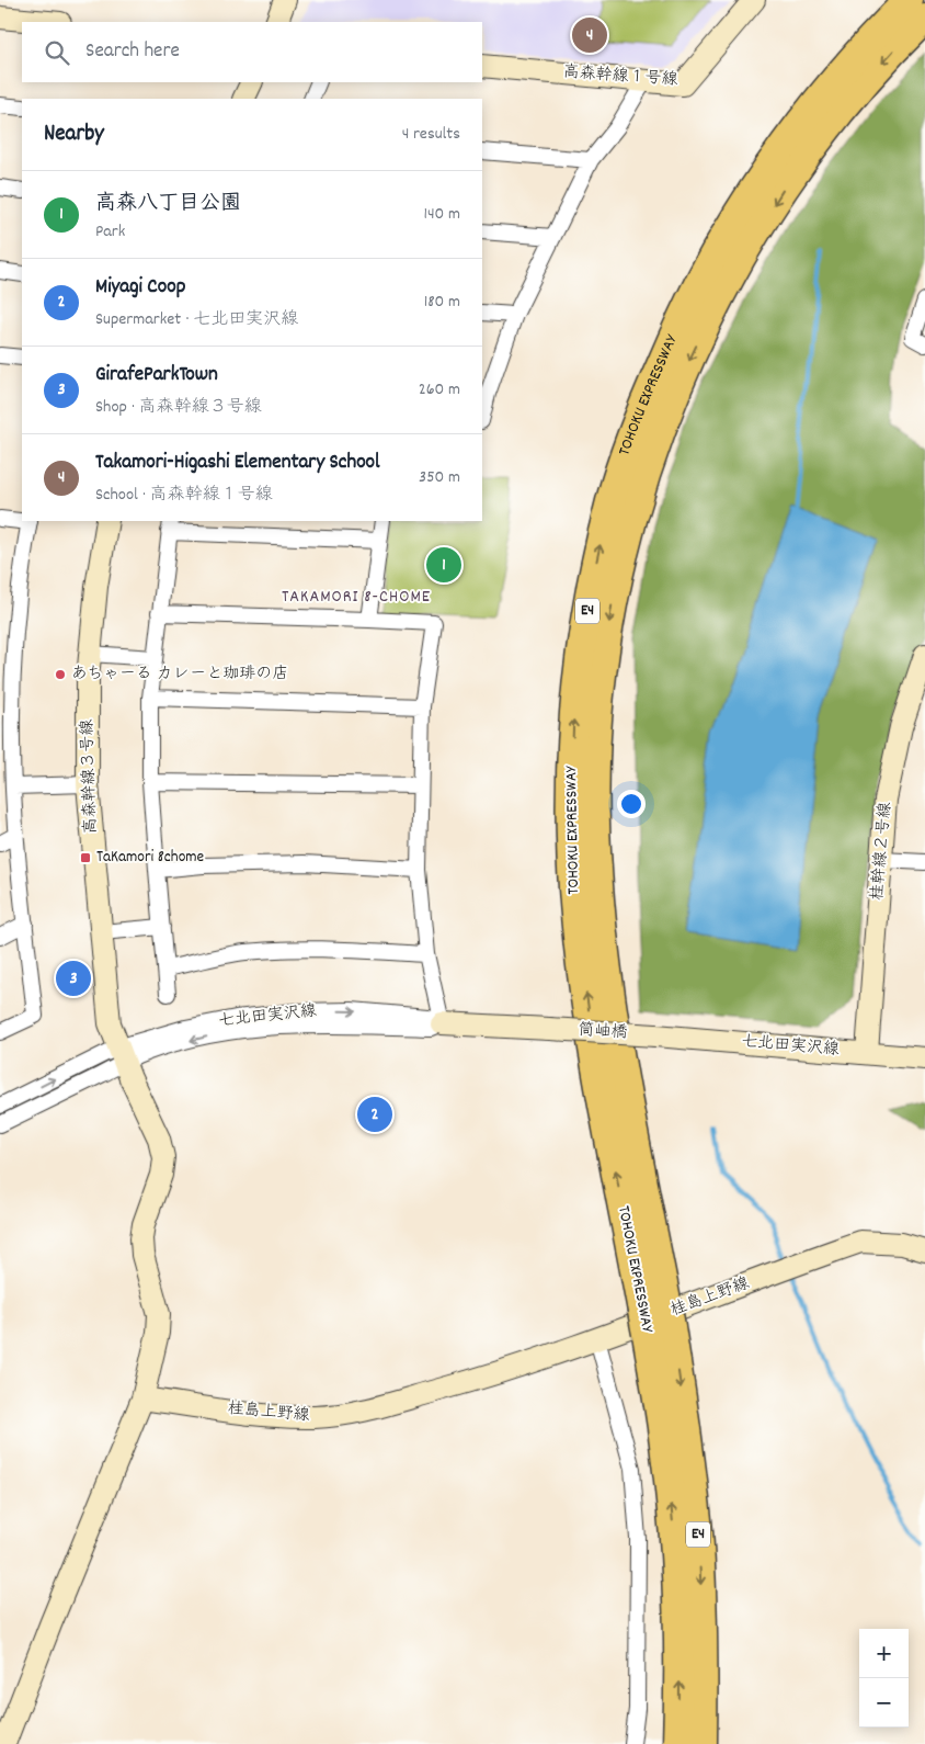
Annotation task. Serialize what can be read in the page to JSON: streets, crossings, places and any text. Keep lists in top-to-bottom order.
{
  "streets": {
    "highway": ["TOHOKU EXPRESSWAY", "E4"],
    "street": [
      "高森幹線１号線",
      "高森幹線３号線",
      "桂幹線２号線",
      "七北田実沢線",
      "筒岫橋",
      "桂島上野線"
    ]
  },
  "crossings": [
    ["高森幹線３号線", "七北田実沢線"],
    ["高森幹線３号線", "桂島上野線"],
    ["桂幹線２号線", "七北田実沢線"],
    ["七北田実沢線", "筒岫橋"]
  ],
  "districts": ["TAKAMORI 8-CHOME"],
  "places": {
    "other": ["あちゃーる カレーと珈琲の店"],
    "transit": ["TaKamori 8chome"]
  },
  "page": {
    "pins": [
      "4",
      "1",
      "3",
      "2"
    ],
    "search": "Search here",
    "heading": ["Nearby", "4 results"],
    "list": [
      {
        "mark": "1",
        "name": "高森八丁目公園",
        "note": "Park",
        "value": "140 m"
      },
      {
        "mark": "2",
        "name": "Miyagi Coop",
        "note": "Supermarket · 七北田実沢線",
        "value": "180 m"
      },
      {
        "mark": "3",
        "name": "GirafeParkTown",
        "note": "Shop · 高森幹線３号線",
        "value": "260 m"
      },
      {
        "mark": "4",
        "name": "Takamori-Higashi Elementary School",
        "note": "School · 高森幹線１号線",
        "value": "350 m"
      }
    ],
    "map_buttons": ["+", "−"]
  }
}
